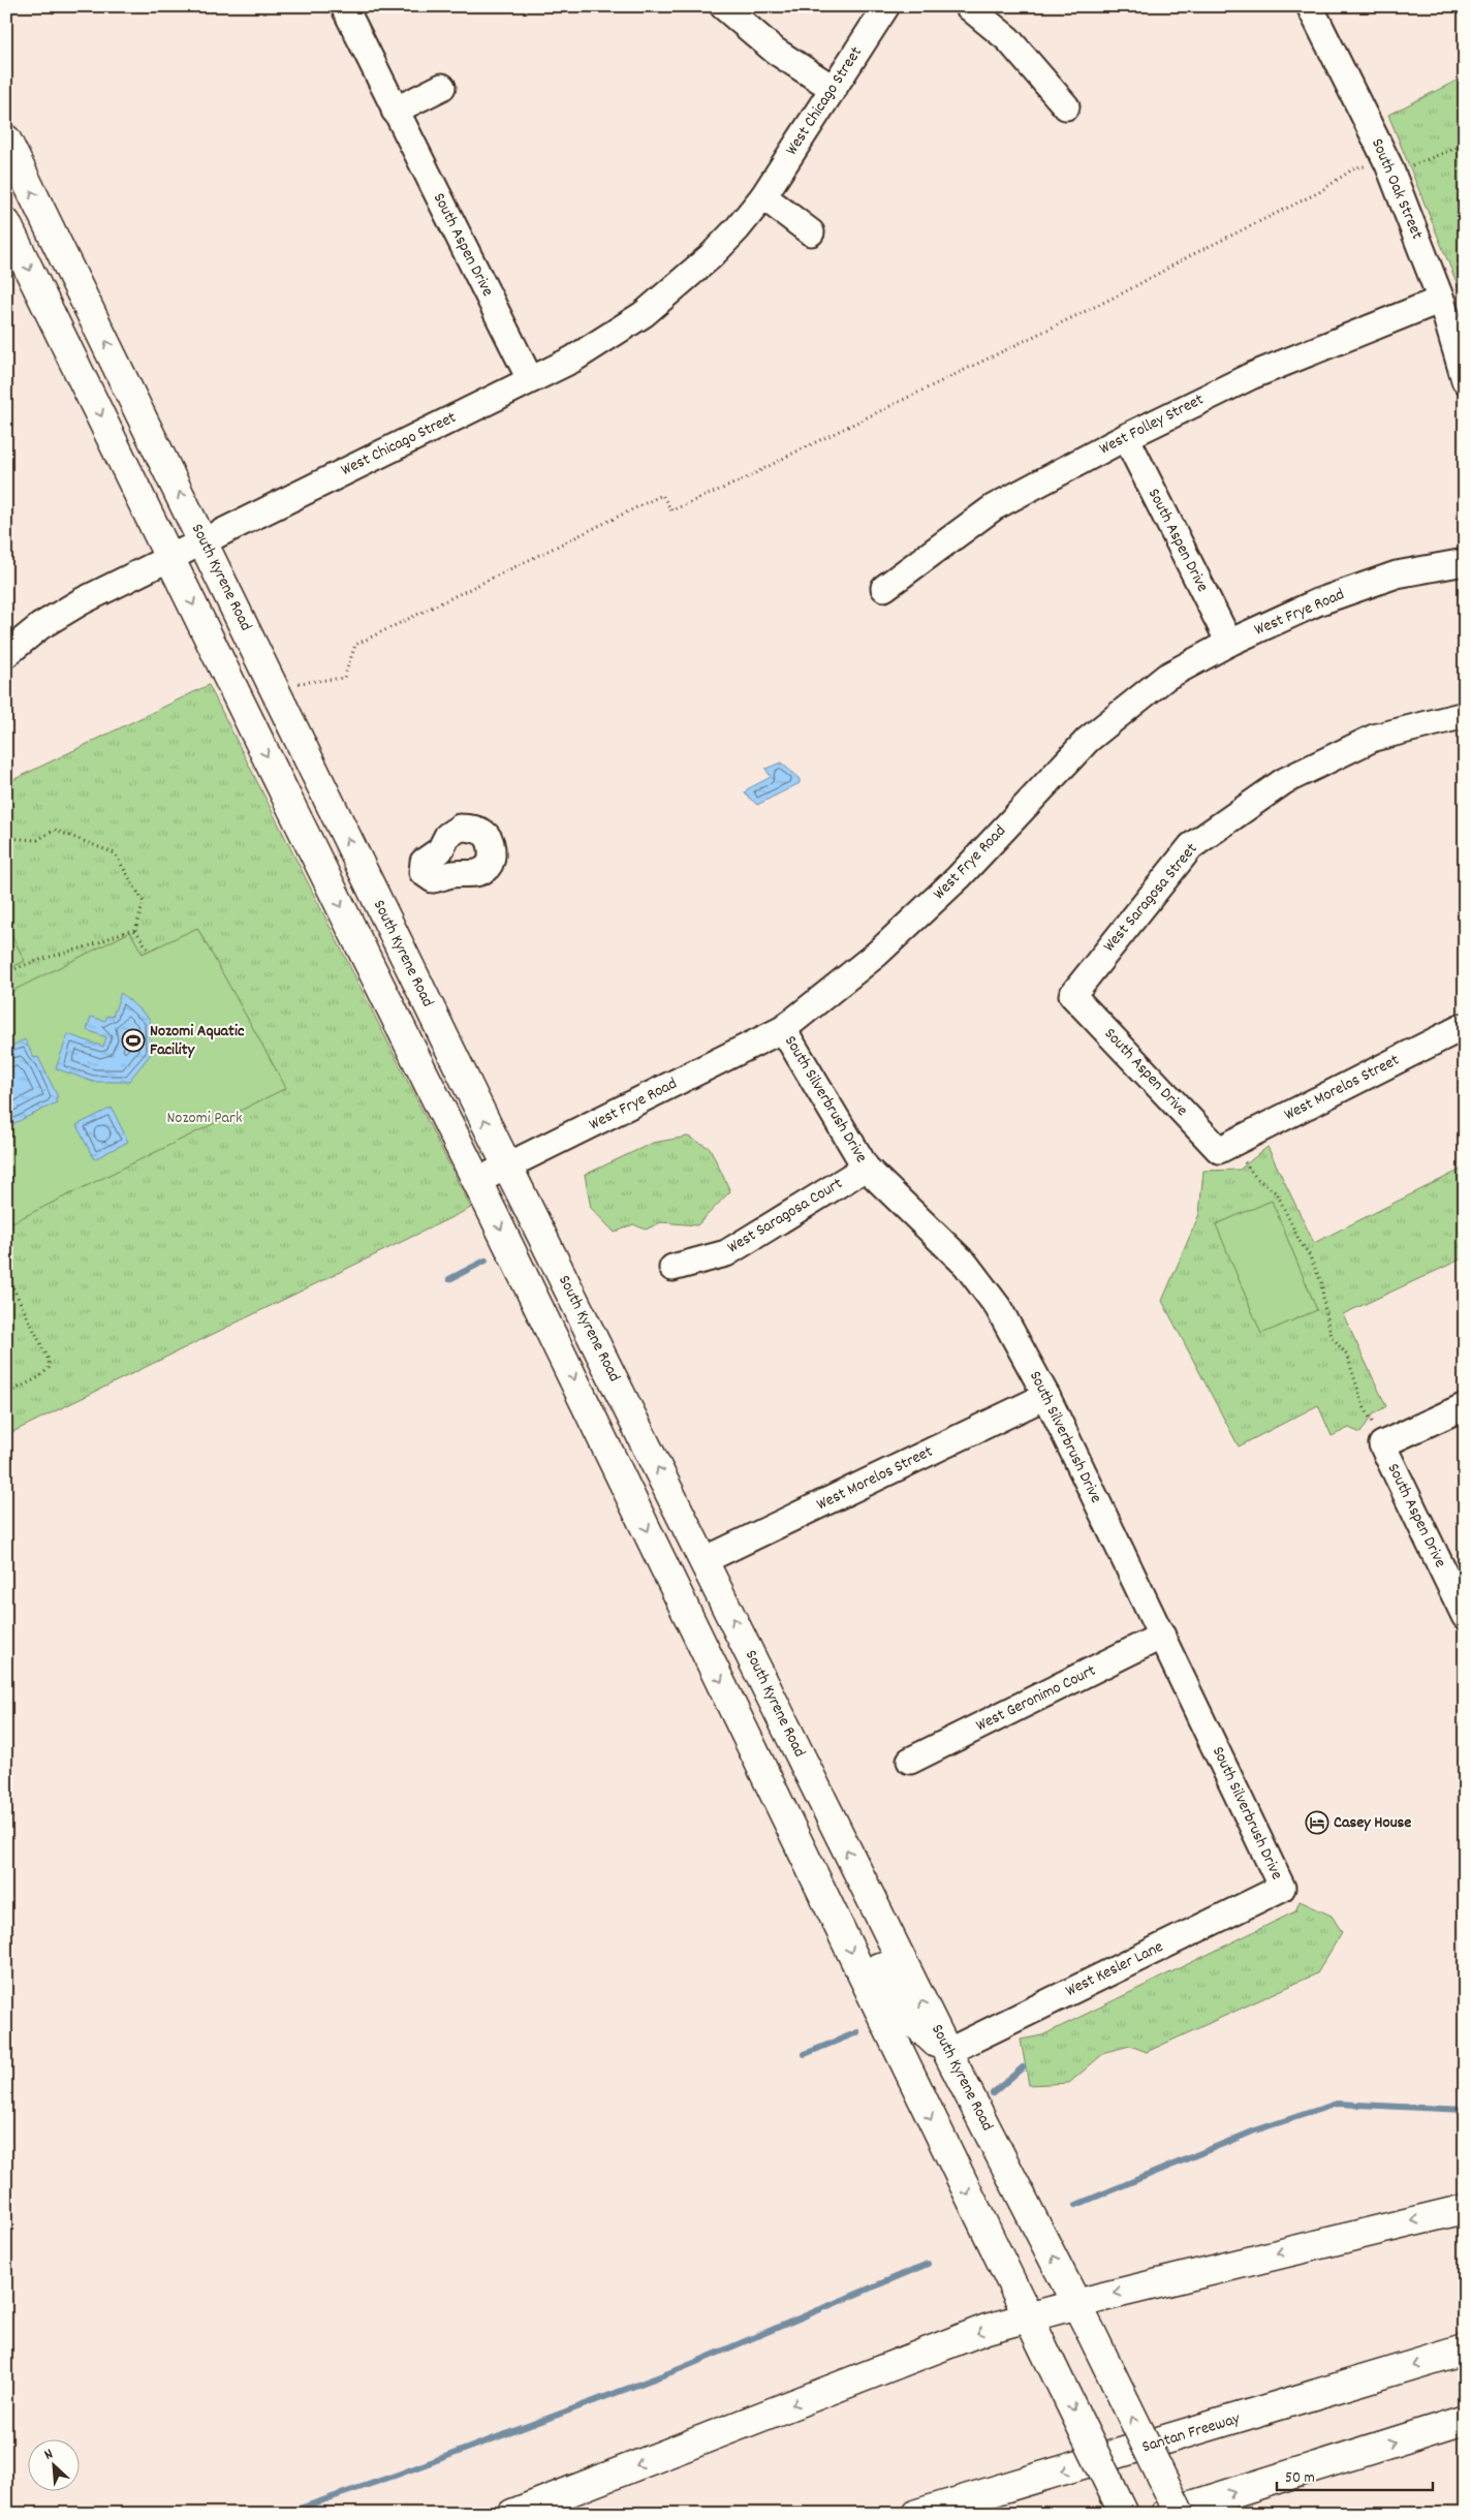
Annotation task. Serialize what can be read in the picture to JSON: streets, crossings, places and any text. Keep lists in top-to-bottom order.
{
  "streets": {
    "main road": ["South Kyrene Road", "Santan Freeway"],
    "street": [
      "West Chicago Street",
      "South Oak Street",
      "South Aspen Drive",
      "West Folley Street",
      "West Frye Road",
      "West Saragosa Street",
      "West Morelos Street",
      "South Silverbrush Drive",
      "West Saragosa Court",
      "West Geronimo Court",
      "West Kesler Lane"
    ]
  },
  "crossings": [
    ["West Chicago Street", "South Aspen Drive"],
    ["West Chicago Street", "South Kyrene Road"],
    ["South Oak Street", "West Folley Street"],
    ["South Aspen Drive", "West Folley Street"],
    ["South Aspen Drive", "West Frye Road"],
    ["South Aspen Drive", "West Saragosa Street"],
    ["South Aspen Drive", "West Morelos Street"],
    ["South Kyrene Road", "West Frye Road"],
    ["South Kyrene Road", "West Morelos Street"],
    ["South Kyrene Road", "West Kesler Lane"],
    ["West Frye Road", "South Silverbrush Drive"],
    ["West Morelos Street", "South Silverbrush Drive"],
    ["South Silverbrush Drive", "West Saragosa Court"],
    ["South Silverbrush Drive", "West Geronimo Court"],
    ["South Silverbrush Drive", "West Kesler Lane"]
  ],
  "parks": ["Nozomi Park"],
  "places": {
    "sports": ["Nozomi Aquatic Facility"],
    "hotel": ["Casey House"]
  },
  "scale_bar": "50 m",
  "north": "top left"
}
